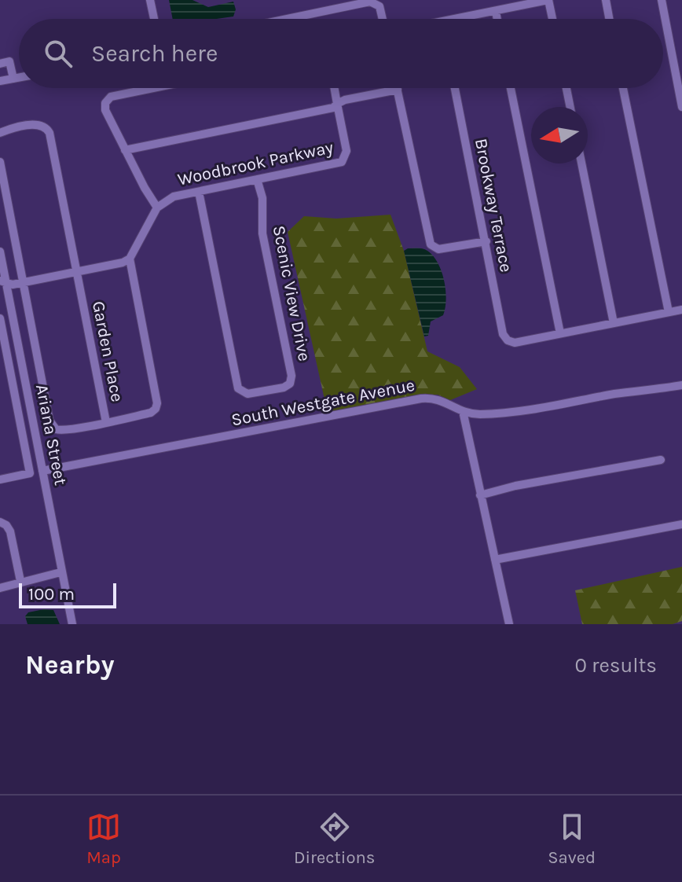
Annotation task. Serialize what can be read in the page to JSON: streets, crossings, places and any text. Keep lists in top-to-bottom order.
{
  "streets": {
    "street": [
      "Woodbrook Parkway",
      "Brookway Terrace",
      "Scenic View Drive",
      "Garden Place",
      "South Westgate Avenue",
      "Ariana Street"
    ]
  },
  "crossings": [
    ["Woodbrook Parkway", "Scenic View Drive"],
    ["South Westgate Avenue", "Ariana Street"]
  ],
  "scale_bar": "100 m",
  "north": "left",
  "page": {
    "search": "Search here",
    "scale": "100 m",
    "heading": ["Nearby", "0 results"],
    "nav": ["Map", "Directions", "Saved"]
  }
}
